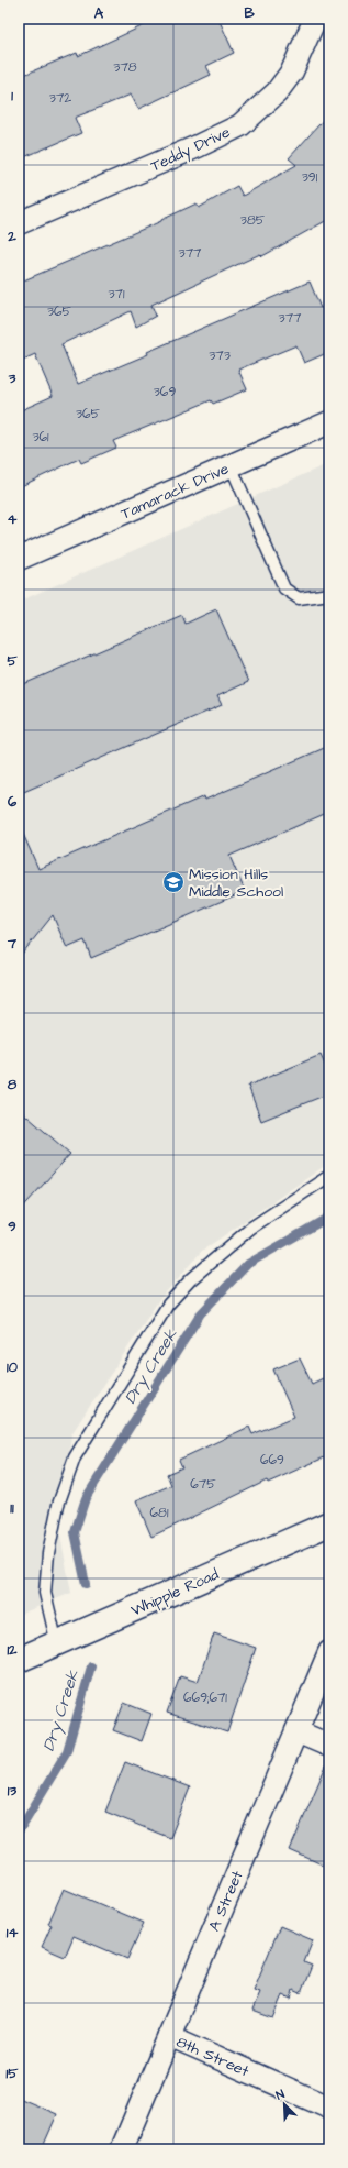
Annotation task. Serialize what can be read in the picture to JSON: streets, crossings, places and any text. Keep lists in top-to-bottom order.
{
  "streets": {
    "main road": ["Whipple Road"],
    "street": [
      "Teddy Drive",
      "Tamarack Drive",
      "A Street",
      "8th Street"
    ]
  },
  "crossings": [
    ["A Street", "8th Street"]
  ],
  "water": ["Dry Creek"],
  "places": {
    "school or university": ["Mission Hills Middle School"]
  },
  "house_numbers": [
    "378",
    "372",
    "391",
    "385",
    "377",
    "371",
    "365",
    "377",
    "373",
    "369",
    "365",
    "361",
    "669",
    "675",
    "681",
    "669;671"
  ],
  "north": "top left",
  "grid": {
    "columns": ["A", "B"],
    "rows": [
      "1",
      "2",
      "3",
      "4",
      "5",
      "6",
      "7",
      "8",
      "9",
      "10",
      "11",
      "12",
      "13",
      "14",
      "15"
    ]
  }
}
